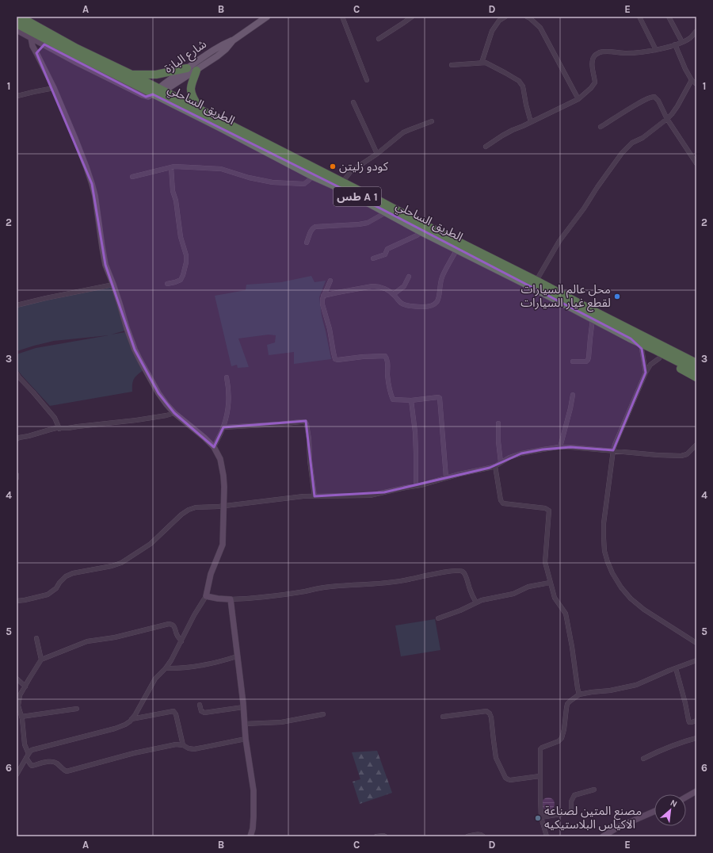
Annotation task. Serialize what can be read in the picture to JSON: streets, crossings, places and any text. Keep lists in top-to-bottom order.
{
  "streets": {
    "highway": ["الطريق الساحلي", "طس A 1"],
    "main road": ["شارع البازة"]
  },
  "crossings": [
    ["شارع البازة", "الطريق الساحلي"]
  ],
  "places": ["كودو زليتن", "محل عالم السيارات لقطع غيار السيارات", "مصنع المتين لصناعة الاكياس البلاستيكيه"],
  "north": "top right",
  "grid": {
    "columns": [
      "A",
      "B",
      "C",
      "D",
      "E"
    ],
    "rows": [
      "1",
      "2",
      "3",
      "4",
      "5",
      "6"
    ]
  }
}
